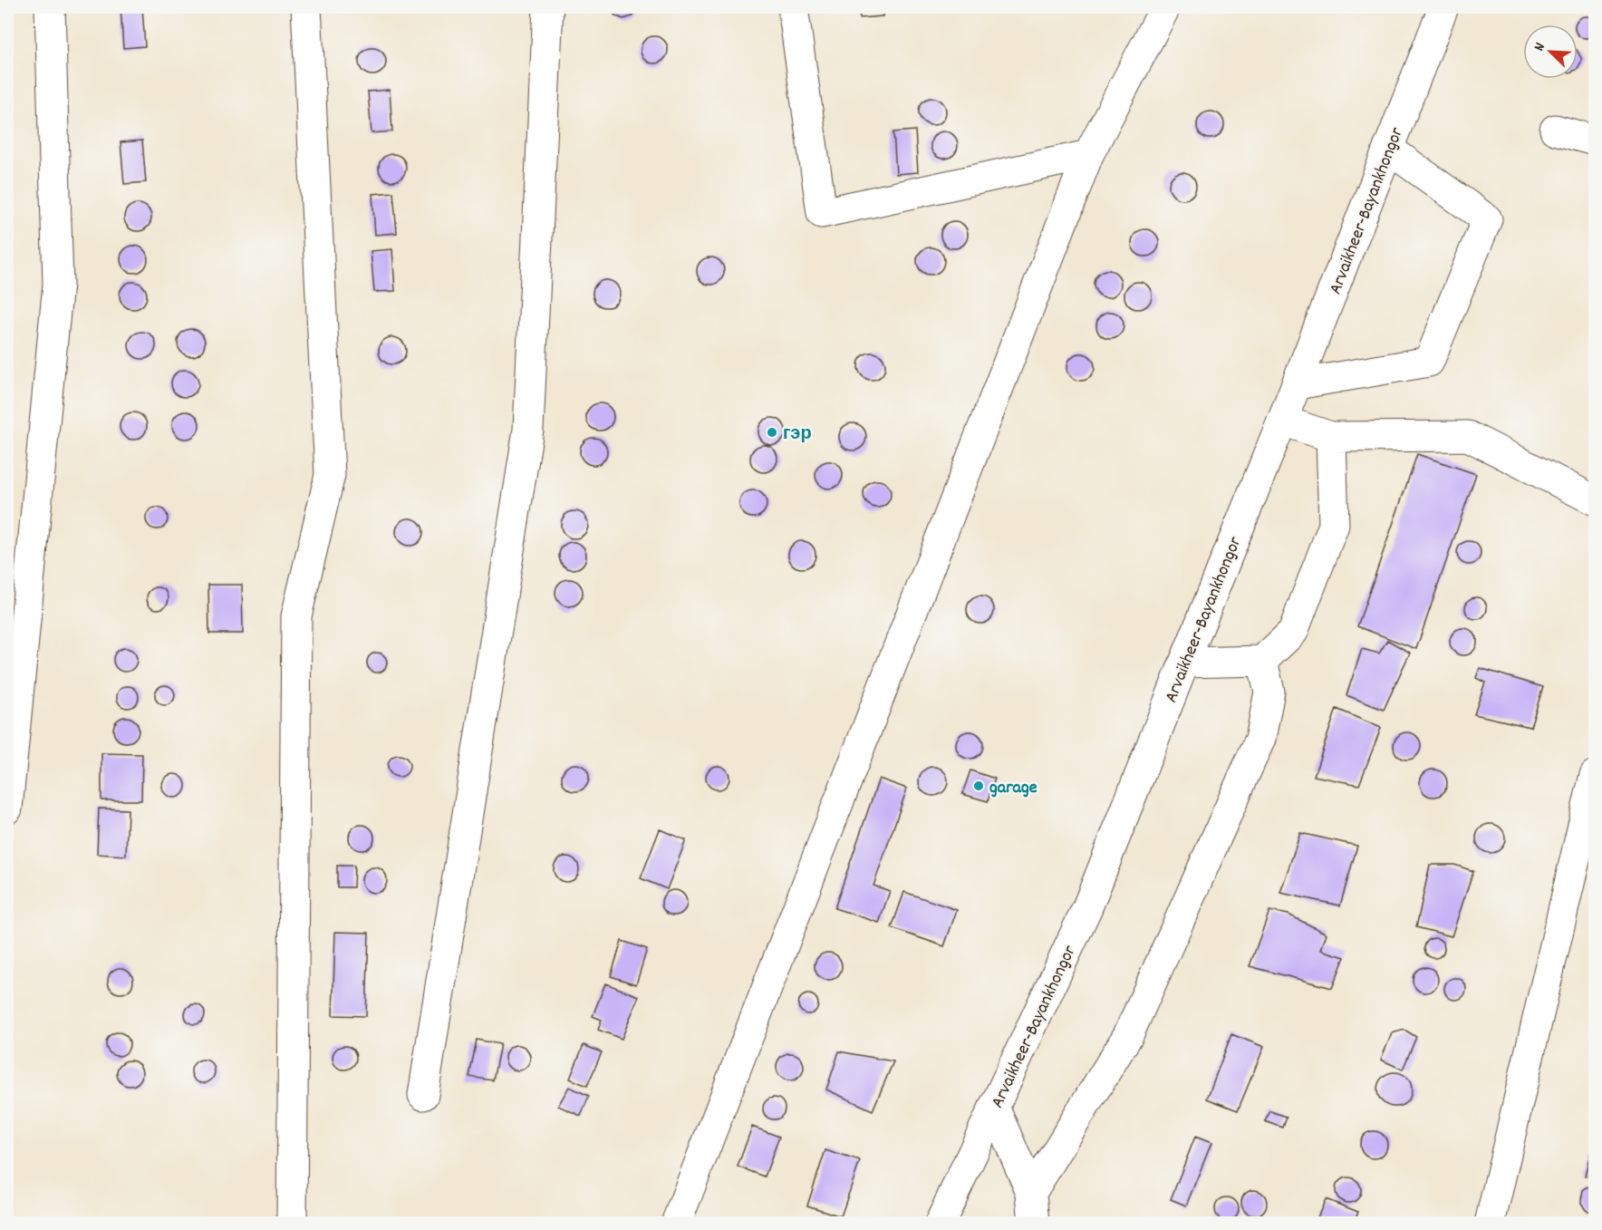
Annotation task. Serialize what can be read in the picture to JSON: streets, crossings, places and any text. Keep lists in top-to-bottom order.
{
  "streets": {
    "main road": ["Arvaikheer-Bayankhongor"]
  },
  "places": ["гэр", "garage"],
  "north": "top left"
}
